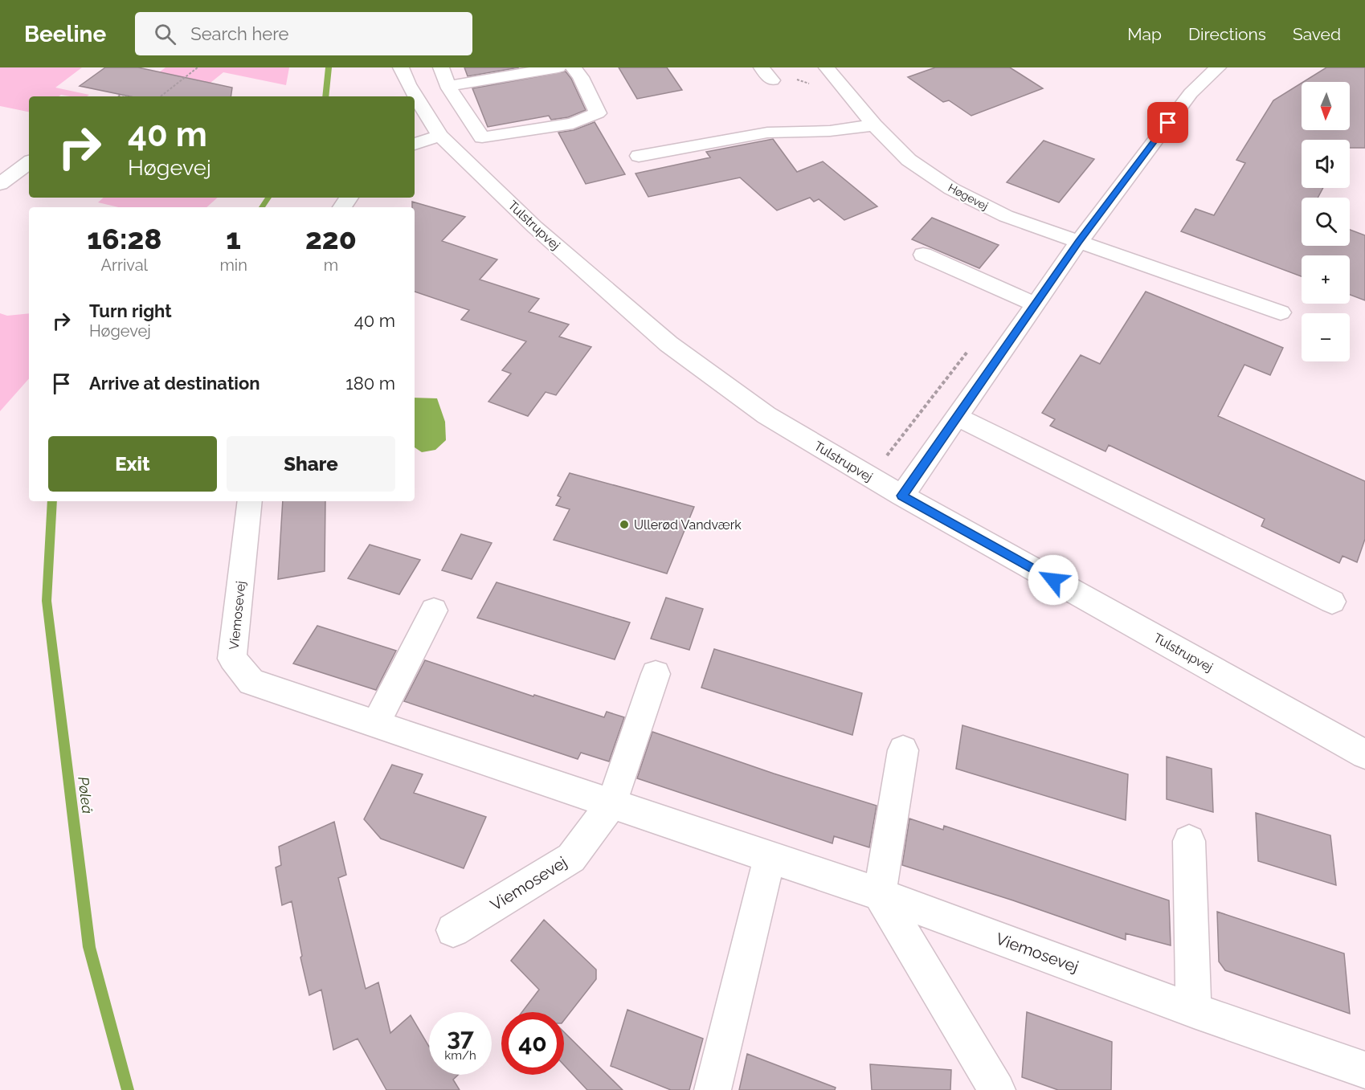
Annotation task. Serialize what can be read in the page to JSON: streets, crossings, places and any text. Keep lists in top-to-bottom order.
{
  "streets": {
    "street": ["Høgevej", "Tulstrupvej", "Viemosevej"]
  },
  "water": ["Pøleå"],
  "places": ["Ullerød Vandværk"],
  "north": "bottom",
  "page": {
    "header": "Beeline",
    "search": "Search here",
    "nav": ["Map", "Directions", "Saved"],
    "map_buttons": ["+", "−"],
    "turn": ["40 m", "Høgevej"],
    "eta": [
      "16:28",
      "Arrival",
      "1",
      "min",
      "220",
      "m"
    ],
    "list": [
      {
        "name": "Turn right",
        "note": "Høgevej",
        "value": "40 m"
      },
      {
        "name": "Arrive at destination",
        "value": "180 m"
      }
    ],
    "buttons": ["Exit", "Share"],
    "speed": "37 km/h",
    "limit": "40"
  }
}
